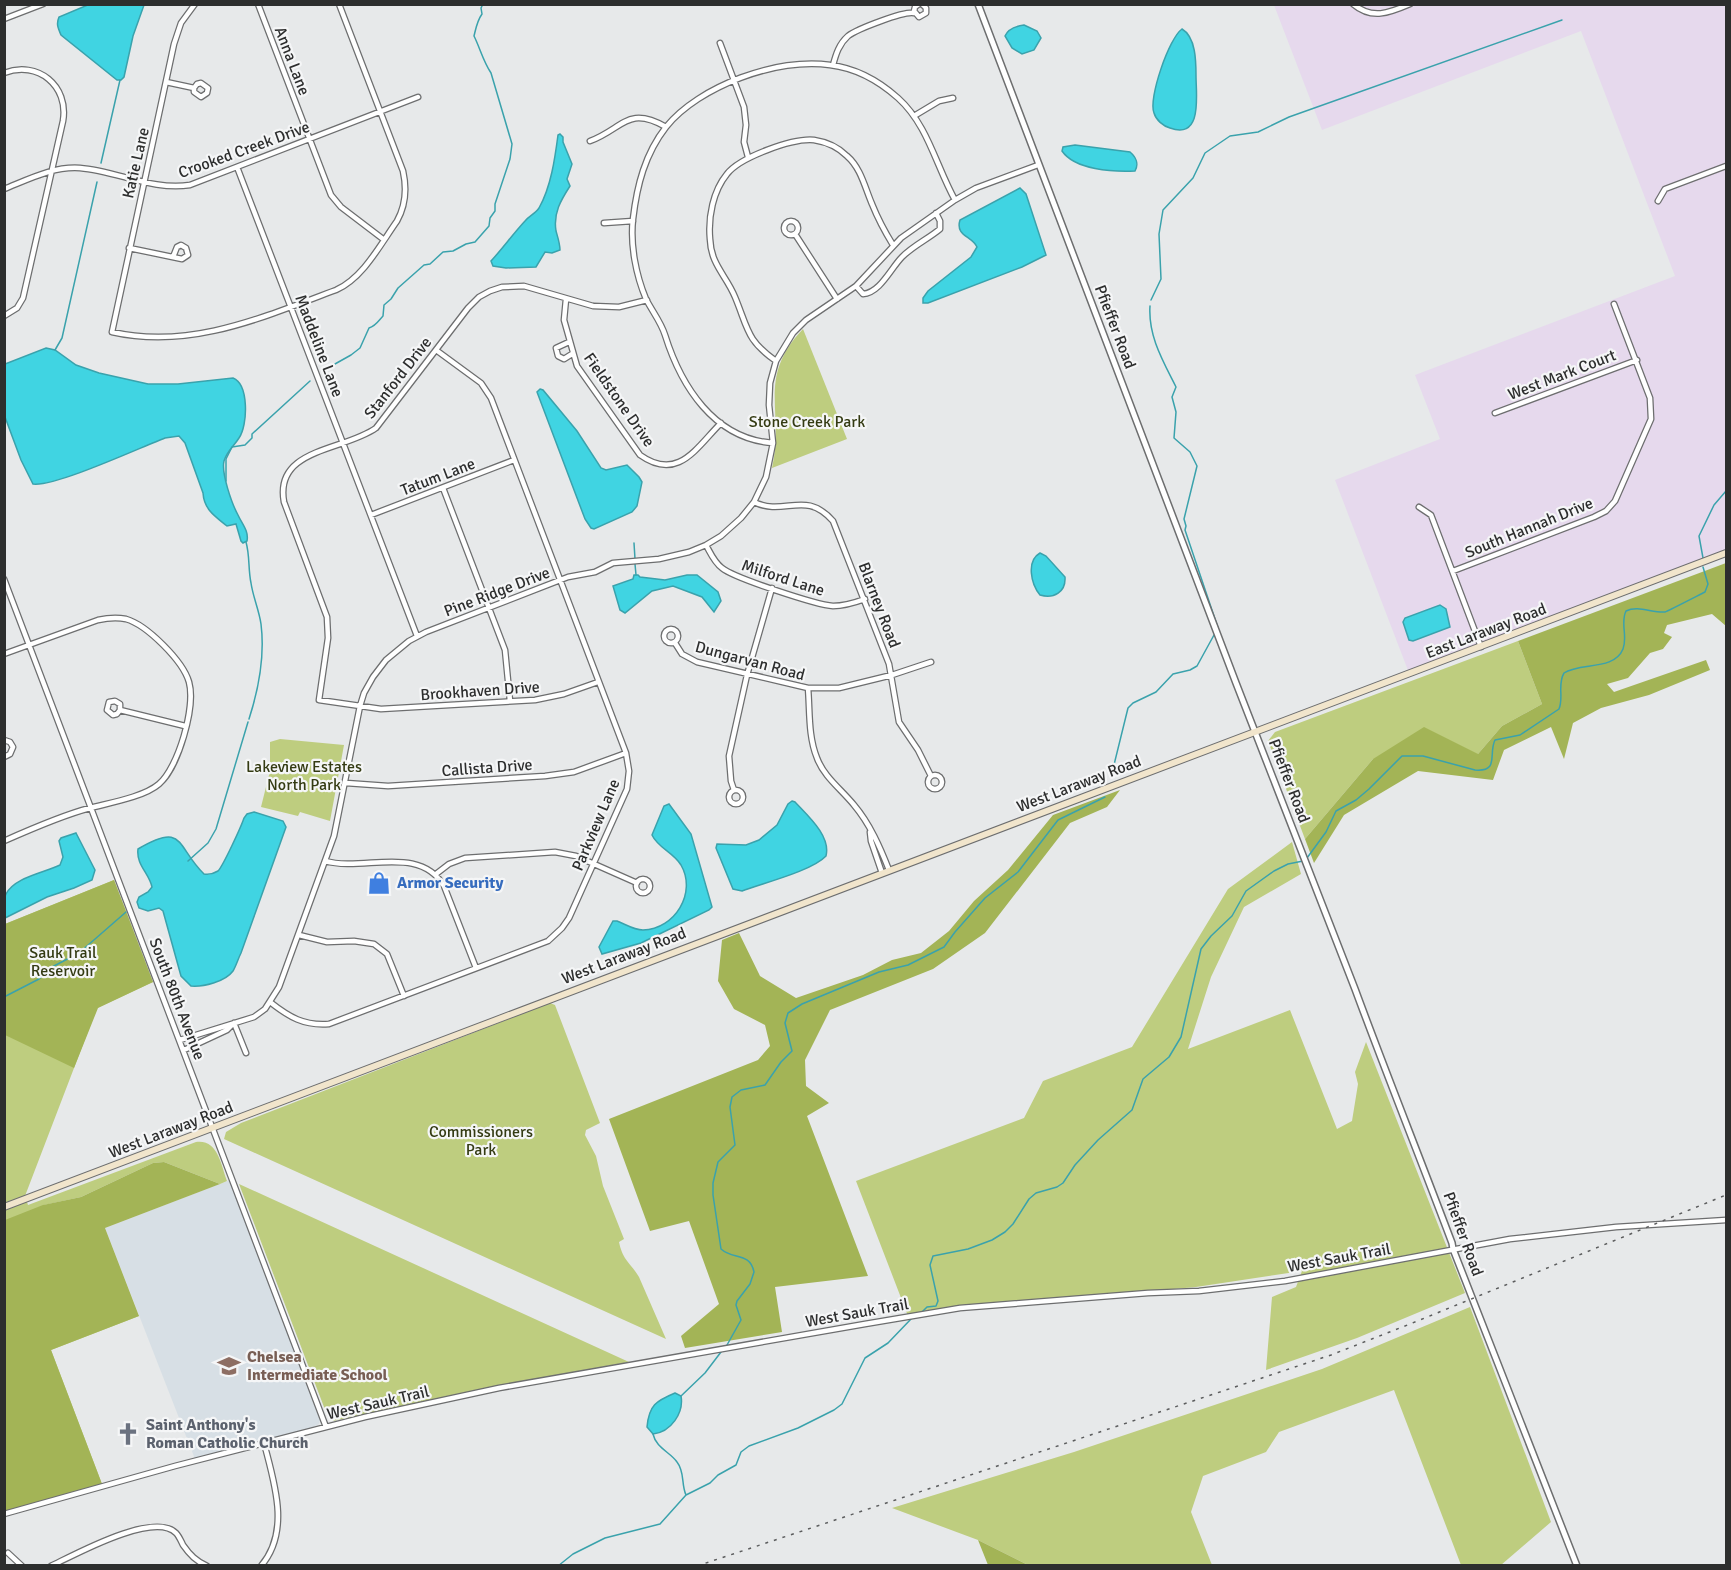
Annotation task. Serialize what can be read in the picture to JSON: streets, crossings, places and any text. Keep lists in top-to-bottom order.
{
  "streets": {
    "main road": ["East Laraway Road", "West Laraway Road"],
    "street": [
      "Anna Lane",
      "Crooked Creek Drive",
      "Katie Lane",
      "Pfieffer Road",
      "Maddeline Lane",
      "West Mark Court",
      "Stanford Drive",
      "Fieldstone Drive",
      "Tatum Lane",
      "South Hannah Drive",
      "Milford Lane",
      "Pine Ridge Drive",
      "Blarney Road",
      "Dungarvan Road",
      "Brookhaven Drive",
      "Callista Drive",
      "Parkview Lane",
      "South 80th Avenue",
      "West Sauk Trail"
    ]
  },
  "crossings": [
    ["Anna Lane", "Crooked Creek Drive"],
    ["Crooked Creek Drive", "Katie Lane"],
    ["Crooked Creek Drive", "Maddeline Lane"],
    ["Katie Lane", "Maddeline Lane"],
    ["Pfieffer Road", "Pine Ridge Drive"],
    ["Pfieffer Road", "East Laraway Road"],
    ["Pfieffer Road", "West Laraway Road"],
    ["Pfieffer Road", "West Sauk Trail"],
    ["Maddeline Lane", "Stanford Drive"],
    ["Maddeline Lane", "Tatum Lane"],
    ["Maddeline Lane", "Pine Ridge Drive"],
    ["West Mark Court", "South Hannah Drive"],
    ["Stanford Drive", "Fieldstone Drive"],
    ["Stanford Drive", "Pine Ridge Drive"],
    ["Stanford Drive", "Brookhaven Drive"],
    ["Stanford Drive", "Parkview Lane"],
    ["Tatum Lane", "Parkview Lane"],
    ["Milford Lane", "Pine Ridge Drive"],
    ["Milford Lane", "Blarney Road"],
    ["Pine Ridge Drive", "Blarney Road"],
    ["Pine Ridge Drive", "Brookhaven Drive"],
    ["Pine Ridge Drive", "Callista Drive"],
    ["Pine Ridge Drive", "Parkview Lane"],
    ["Pine Ridge Drive", "South 80th Avenue"],
    ["Blarney Road", "Dungarvan Road"],
    ["East Laraway Road", "West Laraway Road"],
    ["Brookhaven Drive", "Parkview Lane"],
    ["Callista Drive", "Parkview Lane"],
    ["West Laraway Road", "South 80th Avenue"],
    ["South 80th Avenue", "West Sauk Trail"]
  ],
  "parks": [
    "Stone Creek Park",
    "Lakeview Estates North Park",
    "Sauk Trail Reservoir",
    "Commissioners Park"
  ],
  "places": {
    "shop": ["Armor Security"],
    "school or university": ["Chelsea Intermediate School"],
    "church": ["Saint Anthony's Roman Catholic Church"]
  }
}
